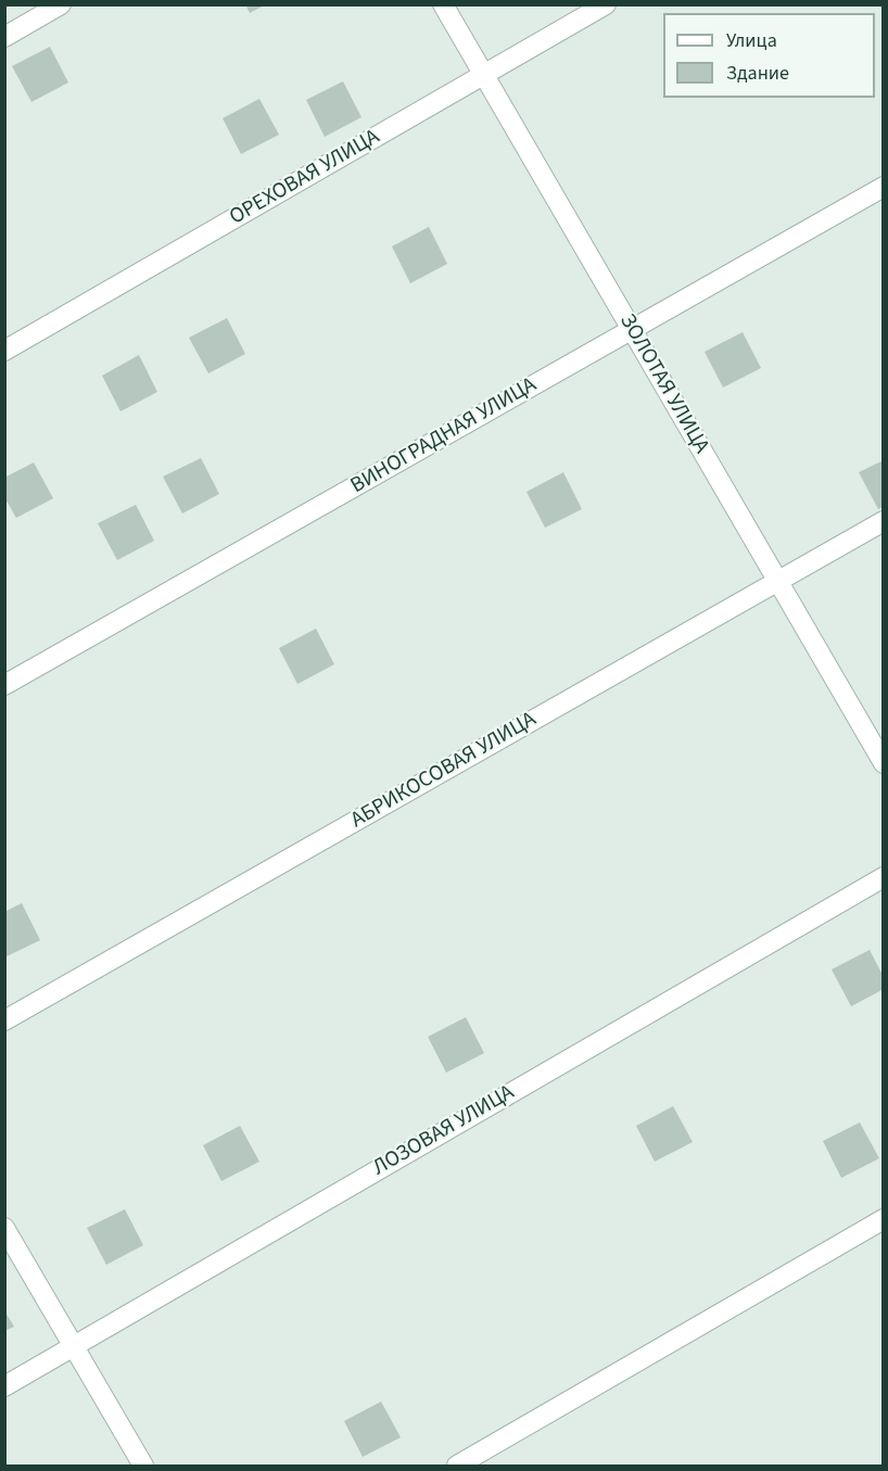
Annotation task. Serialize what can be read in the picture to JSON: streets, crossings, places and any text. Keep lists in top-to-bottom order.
{
  "streets": {
    "street": [
      "ОРЕХОВАЯ УЛИЦА",
      "ЗОЛОТАЯ УЛИЦА",
      "ВИНОГРАДНАЯ УЛИЦА",
      "АБРИКОСОВАЯ УЛИЦА",
      "ЛОЗОВАЯ УЛИЦА"
    ]
  },
  "crossings": [
    ["ОРЕХОВАЯ УЛИЦА", "ЗОЛОТАЯ УЛИЦА"],
    ["ЗОЛОТАЯ УЛИЦА", "ВИНОГРАДНАЯ УЛИЦА"],
    ["ЗОЛОТАЯ УЛИЦА", "АБРИКОСОВАЯ УЛИЦА"]
  ],
  "legend": ["Улица", "Здание"]
}
